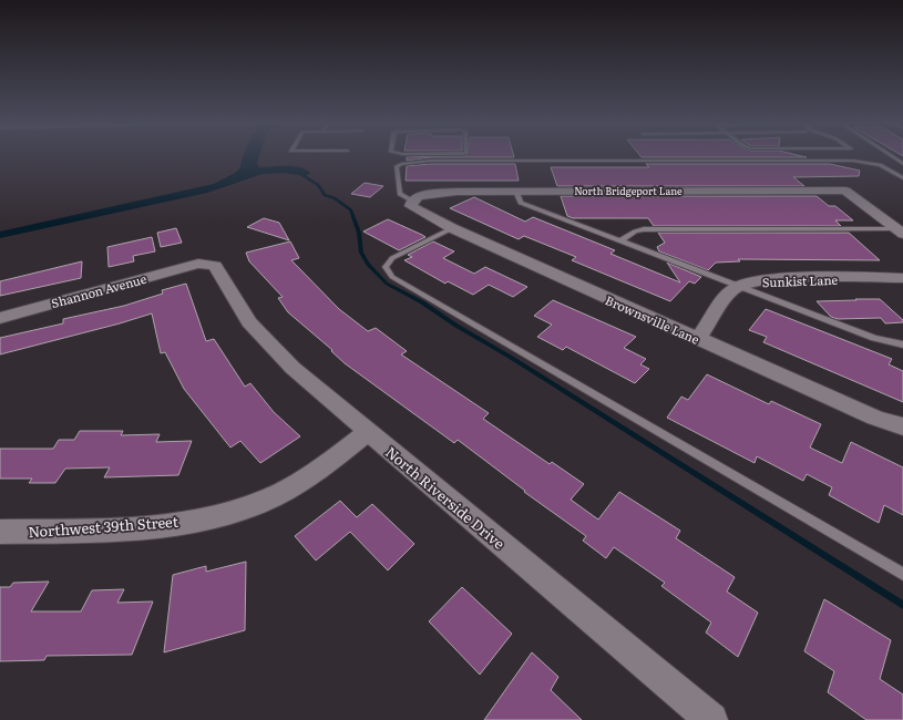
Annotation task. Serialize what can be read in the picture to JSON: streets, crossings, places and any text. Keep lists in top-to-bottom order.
{
  "streets": {
    "street": [
      "North Bridgeport Lane",
      "Sunkist Lane",
      "Shannon Avenue",
      "Brownsville Lane",
      "North Riverside Drive",
      "Northwest 39th Street"
    ]
  },
  "crossings": [
    ["North Bridgeport Lane", "Brownsville Lane"],
    ["Sunkist Lane", "Brownsville Lane"],
    ["Shannon Avenue", "North Riverside Drive"],
    ["North Riverside Drive", "Northwest 39th Street"]
  ]
}
